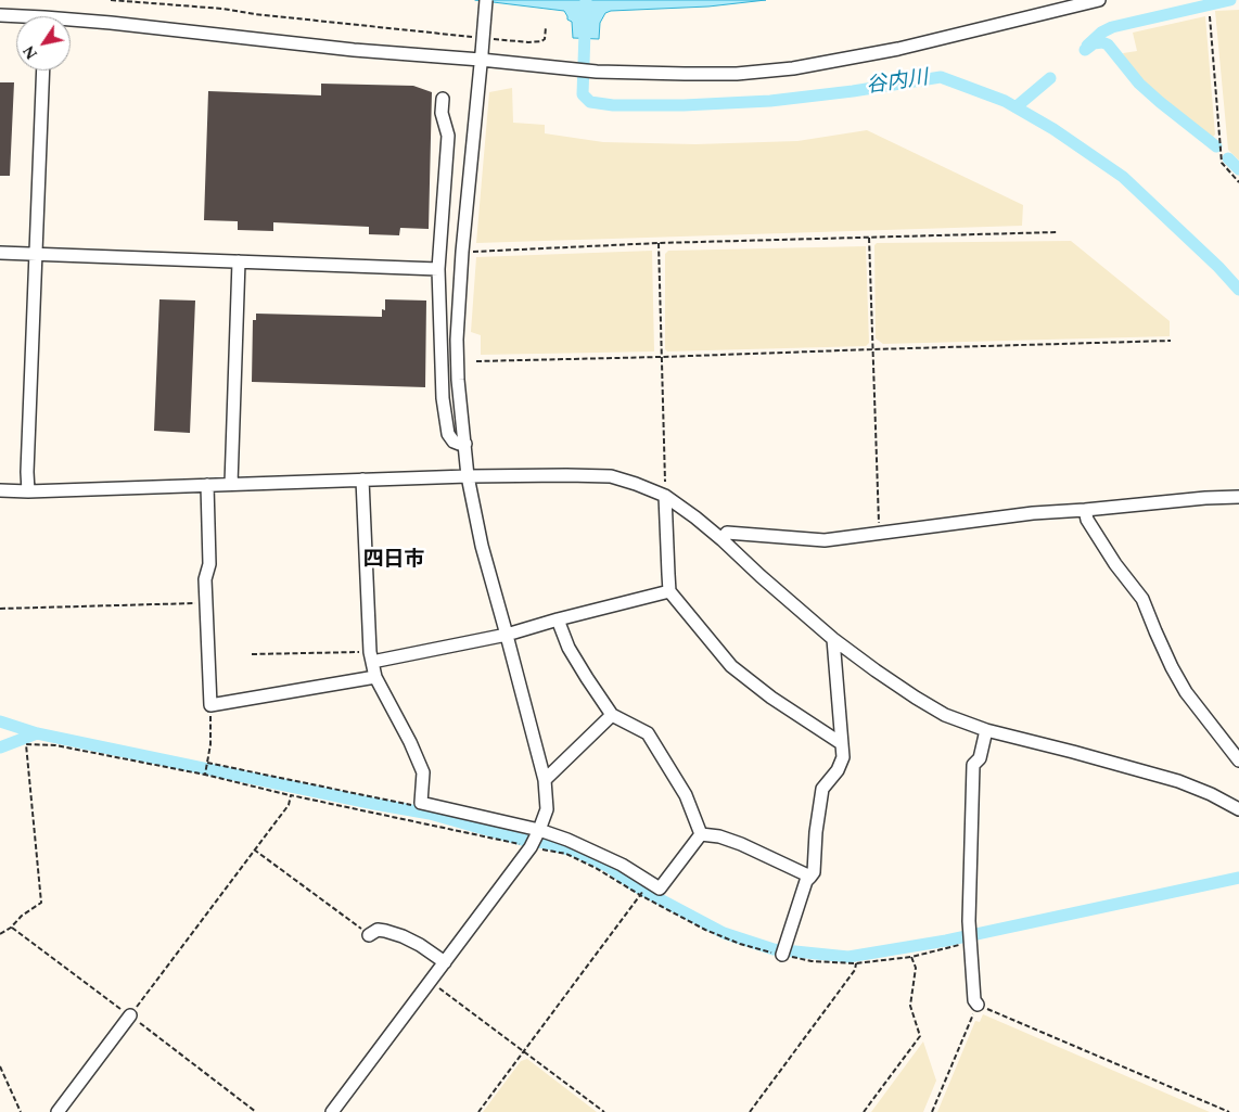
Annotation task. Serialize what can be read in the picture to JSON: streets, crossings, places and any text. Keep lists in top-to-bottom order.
{
  "districts": ["四日市"],
  "water": ["谷内川"],
  "north": "bottom left"
}
